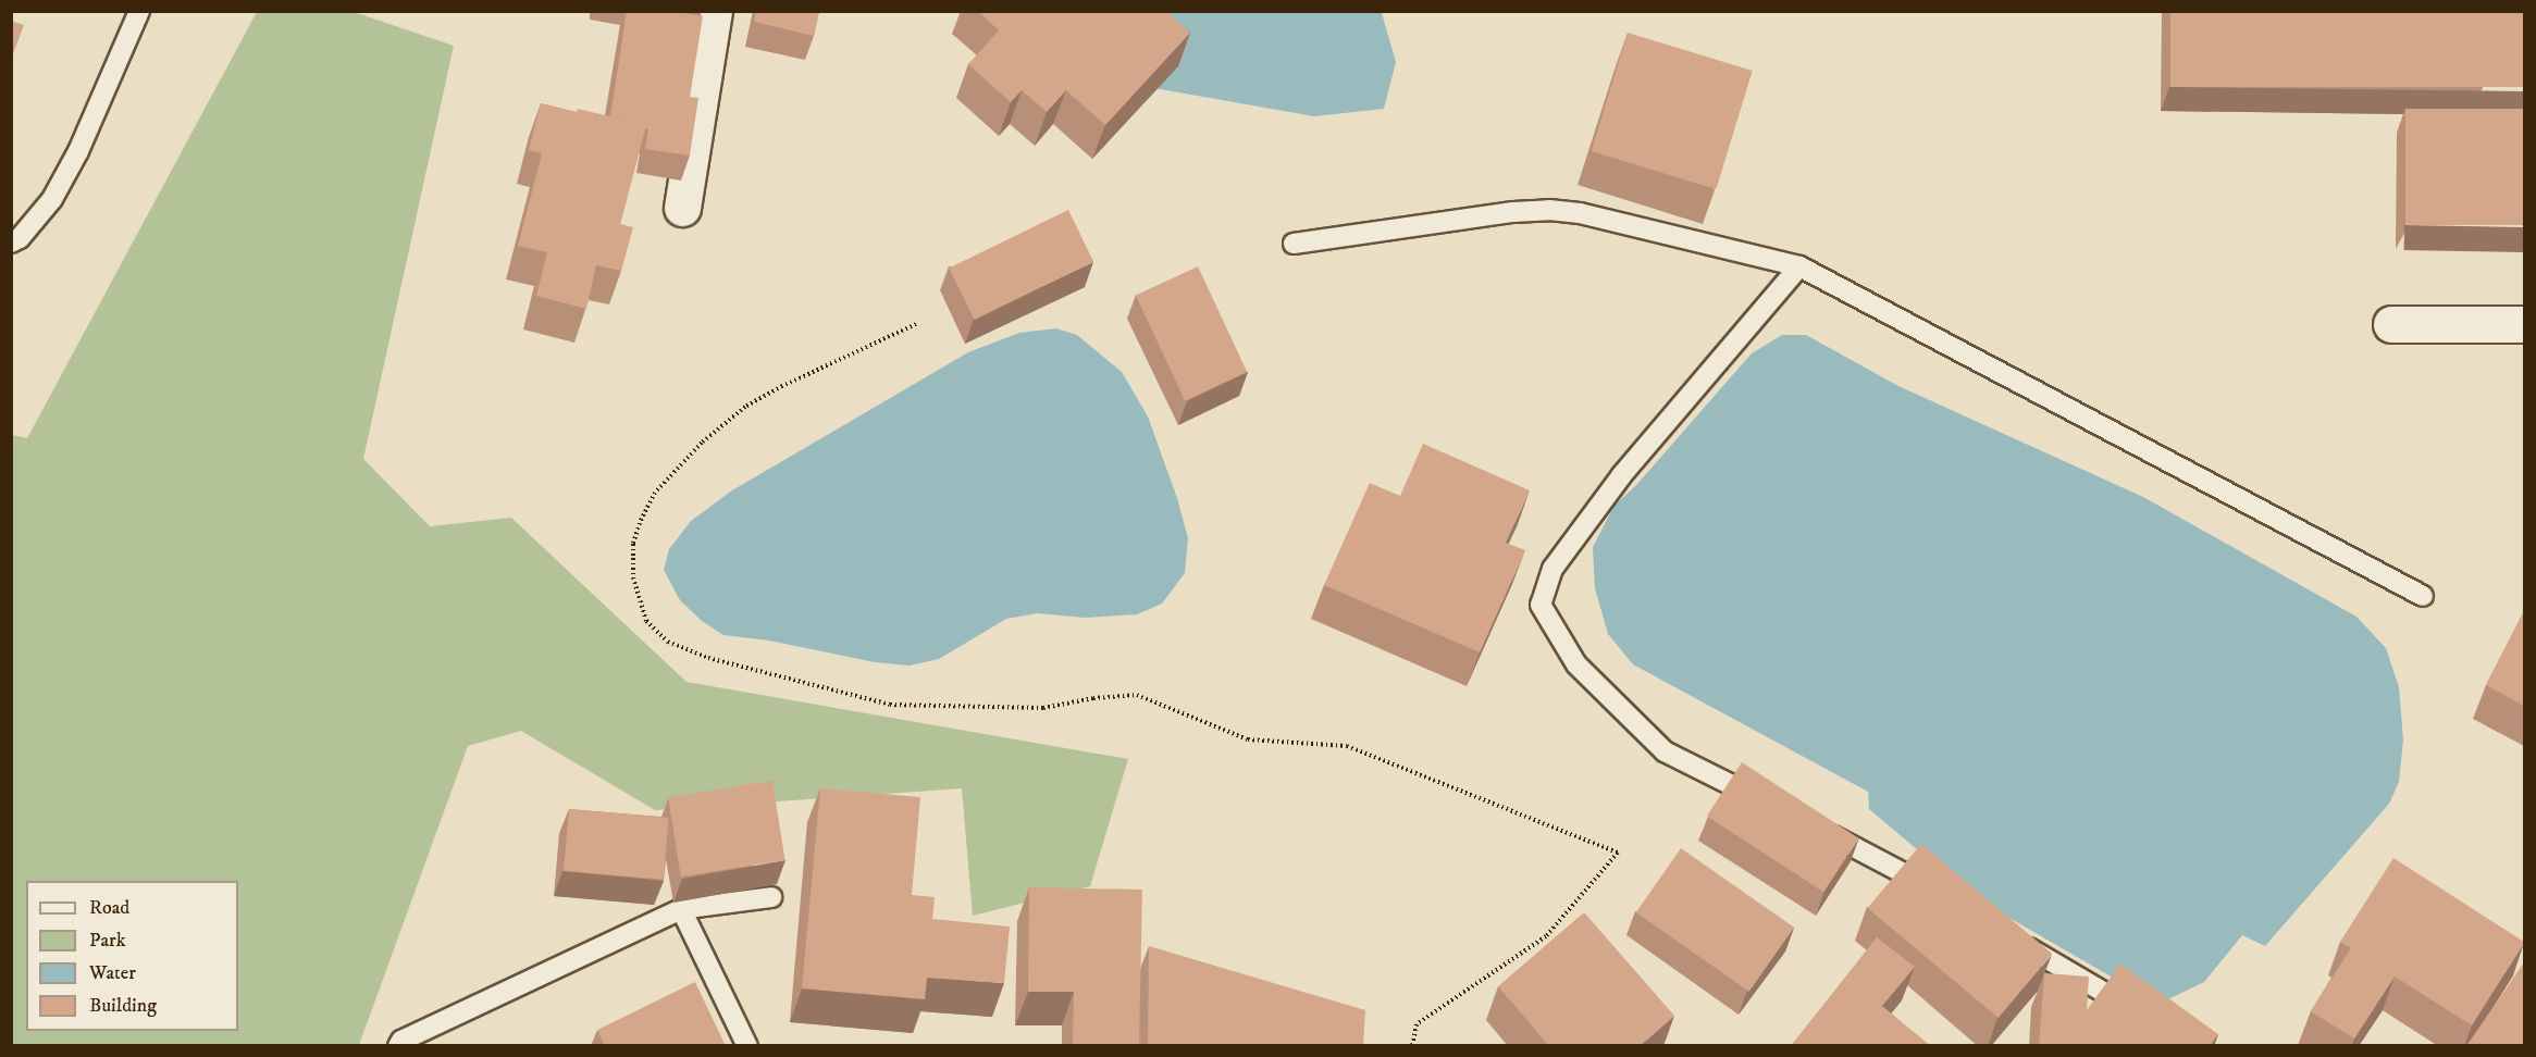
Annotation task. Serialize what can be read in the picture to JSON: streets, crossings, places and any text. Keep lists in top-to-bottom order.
{
  "legend": [
    "Road",
    "Park",
    "Water",
    "Building"
  ]
}
